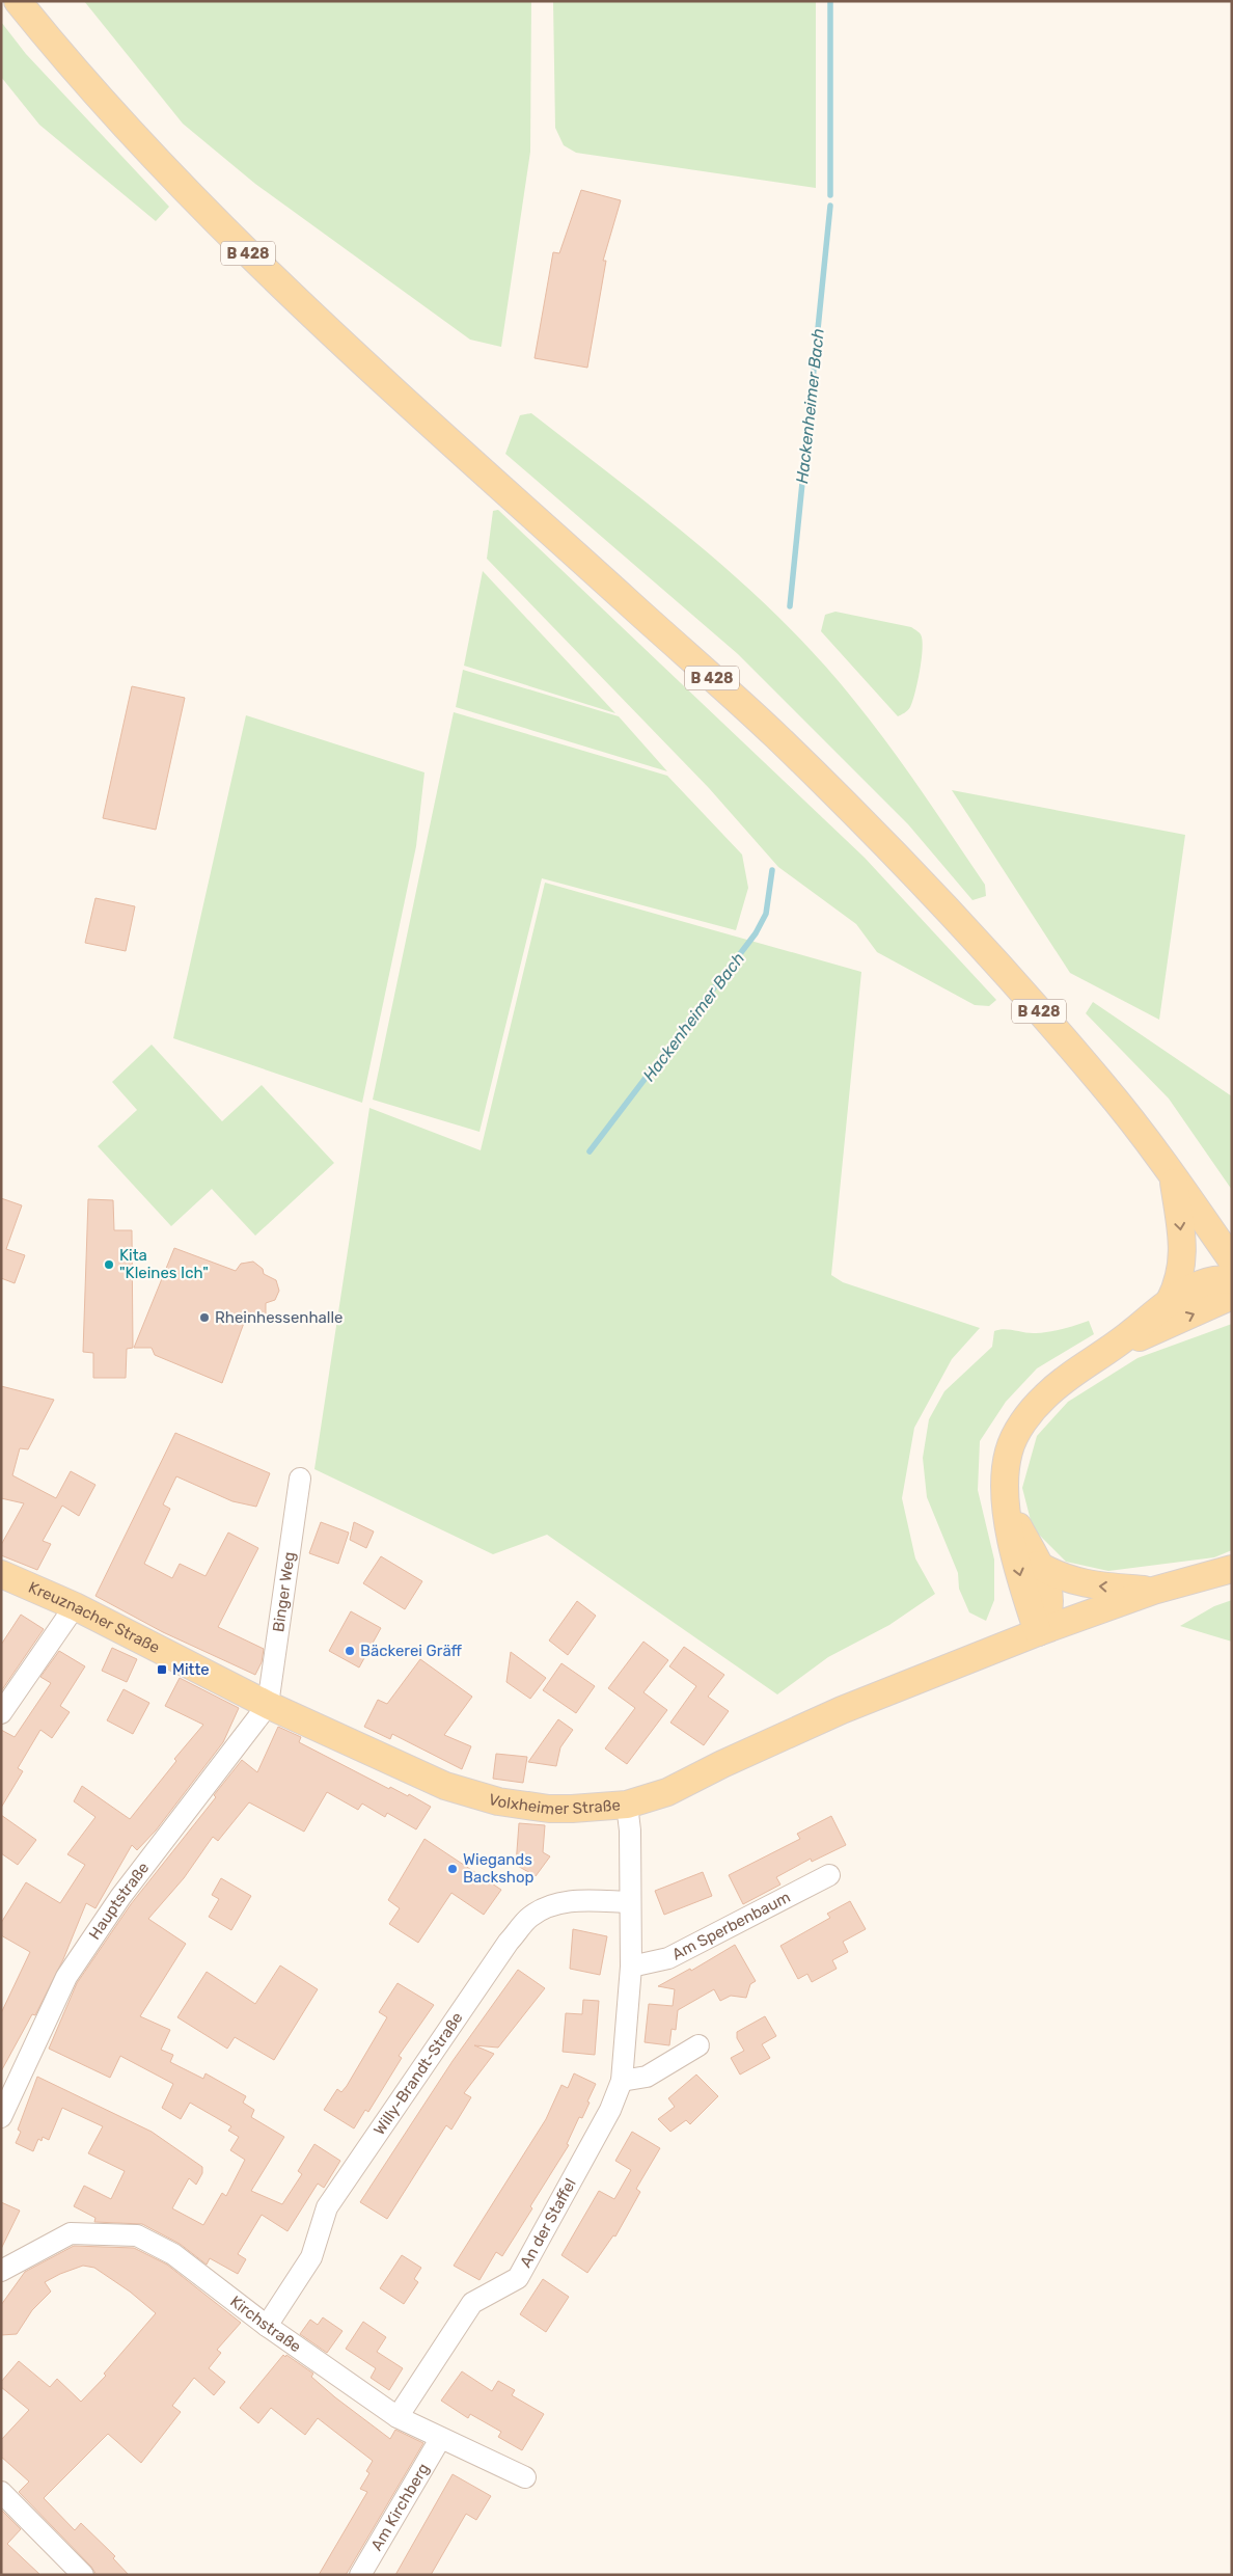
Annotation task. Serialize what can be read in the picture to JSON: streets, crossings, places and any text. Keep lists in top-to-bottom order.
{
  "streets": {
    "main road": ["B 428", "Kreuznacher Straße", "Volxheimer Straße"],
    "street": [
      "Binger Weg",
      "Hauptstraße",
      "Am Sperbenbaum",
      "Willy-Brandt-Straße",
      "An der Staffel",
      "Kirchstraße",
      "Am Kirchberg"
    ]
  },
  "crossings": [
    ["Binger Weg", "Kreuznacher Straße"],
    ["Binger Weg", "Volxheimer Straße"],
    ["Binger Weg", "Hauptstraße"],
    ["Kreuznacher Straße", "Volxheimer Straße"],
    ["Kreuznacher Straße", "Hauptstraße"],
    ["Volxheimer Straße", "Hauptstraße"],
    ["Volxheimer Straße", "An der Staffel"],
    ["Am Sperbenbaum", "An der Staffel"],
    ["Willy-Brandt-Straße", "An der Staffel"],
    ["Willy-Brandt-Straße", "Kirchstraße"],
    ["An der Staffel", "Kirchstraße"],
    ["Kirchstraße", "Am Kirchberg"]
  ],
  "water": ["Hackenheimer Bach"],
  "places": {
    "other": [
      "Kita \"Kleines Ich\"",
      "Rheinhessenhalle",
      "Bäckerei Gräff",
      "Wiegands Backshop"
    ],
    "transit": ["Mitte"]
  }
}
